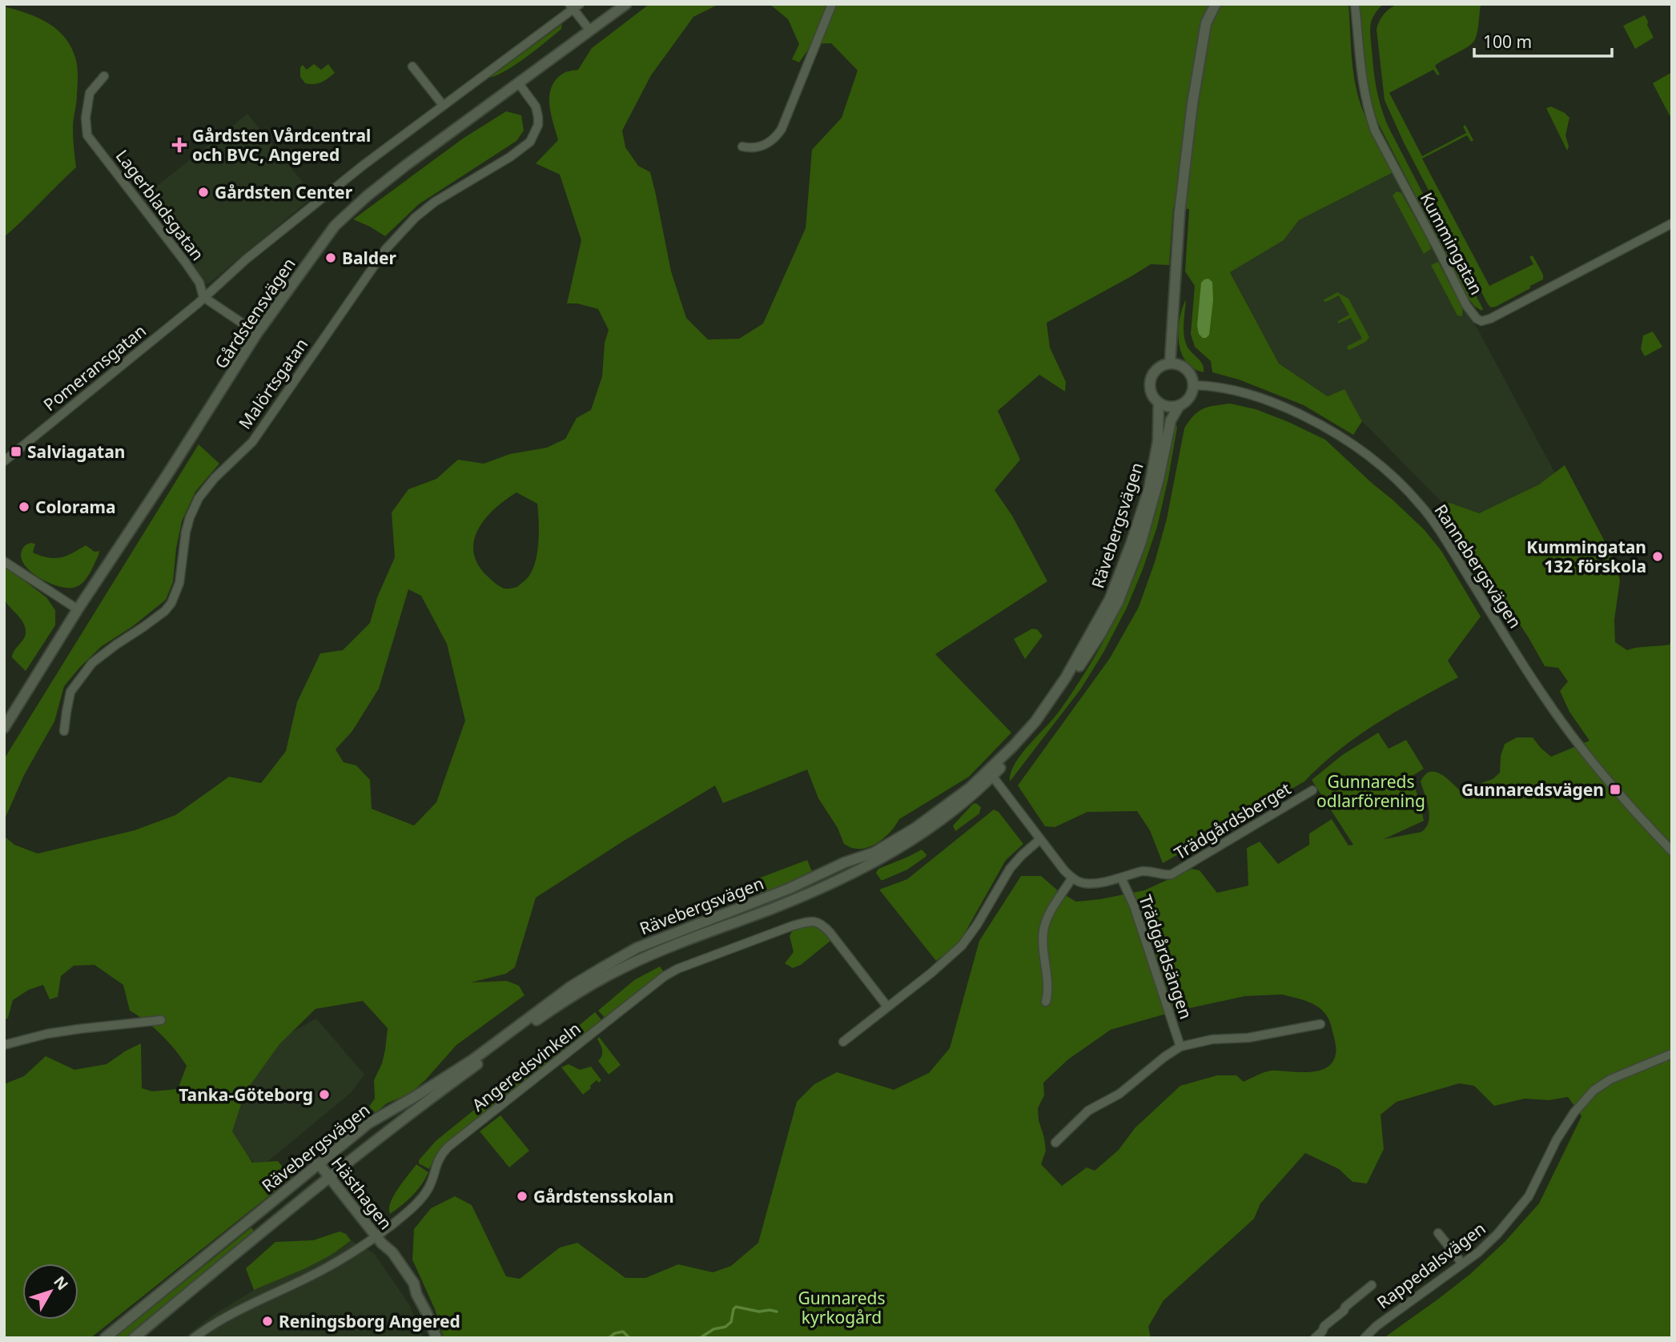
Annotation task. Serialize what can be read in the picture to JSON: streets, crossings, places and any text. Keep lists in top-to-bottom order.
{
  "streets": {
    "street": [
      "Lagerbladsgatan",
      "Kummingatan",
      "Gårdstensvägen",
      "Pomeransgatan",
      "Malörtsgatan",
      "Rävebergsvägen",
      "Rannebergsvägen",
      "Trädgårdsberget",
      "Trädgårdsängen",
      "Angeredsvinkeln",
      "Hästhagen",
      "Rappedalsvägen"
    ]
  },
  "crossings": [
    ["Lagerbladsgatan", "Pomeransgatan"],
    ["Gårdstensvägen", "Malörtsgatan"],
    ["Rävebergsvägen", "Rannebergsvägen"],
    ["Rävebergsvägen", "Hästhagen"],
    ["Trädgårdsberget", "Trädgårdsängen"],
    ["Angeredsvinkeln", "Hästhagen"]
  ],
  "parks": ["Gunnareds odlarförening", "Gunnareds kyrkogård"],
  "places": {
    "health": ["Gårdsten Vårdcentral och BVC, Angered"],
    "other": [
      "Gårdsten Center",
      "Balder",
      "Colorama",
      "Kummingatan 132 förskola",
      "Tanka-Göteborg",
      "Gårdstensskolan",
      "Reningsborg Angered"
    ],
    "transit": ["Salviagatan", "Gunnaredsvägen"]
  },
  "scale_bar": "100 m",
  "north": "top right"
}
